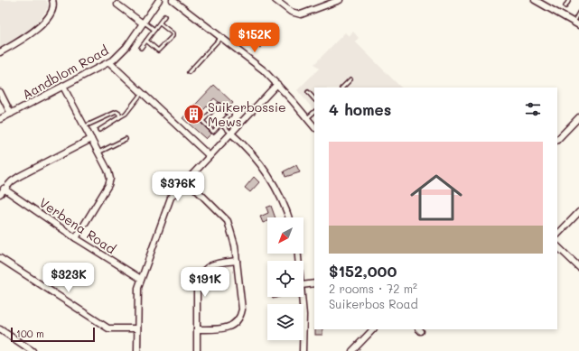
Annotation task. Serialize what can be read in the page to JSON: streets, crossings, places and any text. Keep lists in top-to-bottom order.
{
  "streets": {
    "street": ["Aandblom Road", "Verbena Road"]
  },
  "places": {
    "building": ["Suikerbossie Mews"]
  },
  "scale_bar": "100 m",
  "north": "bottom left",
  "page": {
    "price": [
      "$152K",
      "$376K",
      "$323K",
      "$191K"
    ],
    "heading": "4 homes",
    "list": [
      {
        "name": "$152,000",
        "note": "2 rooms · 72 m² · Suikerbos Road"
      }
    ],
    "scale": "100 m"
  }
}
